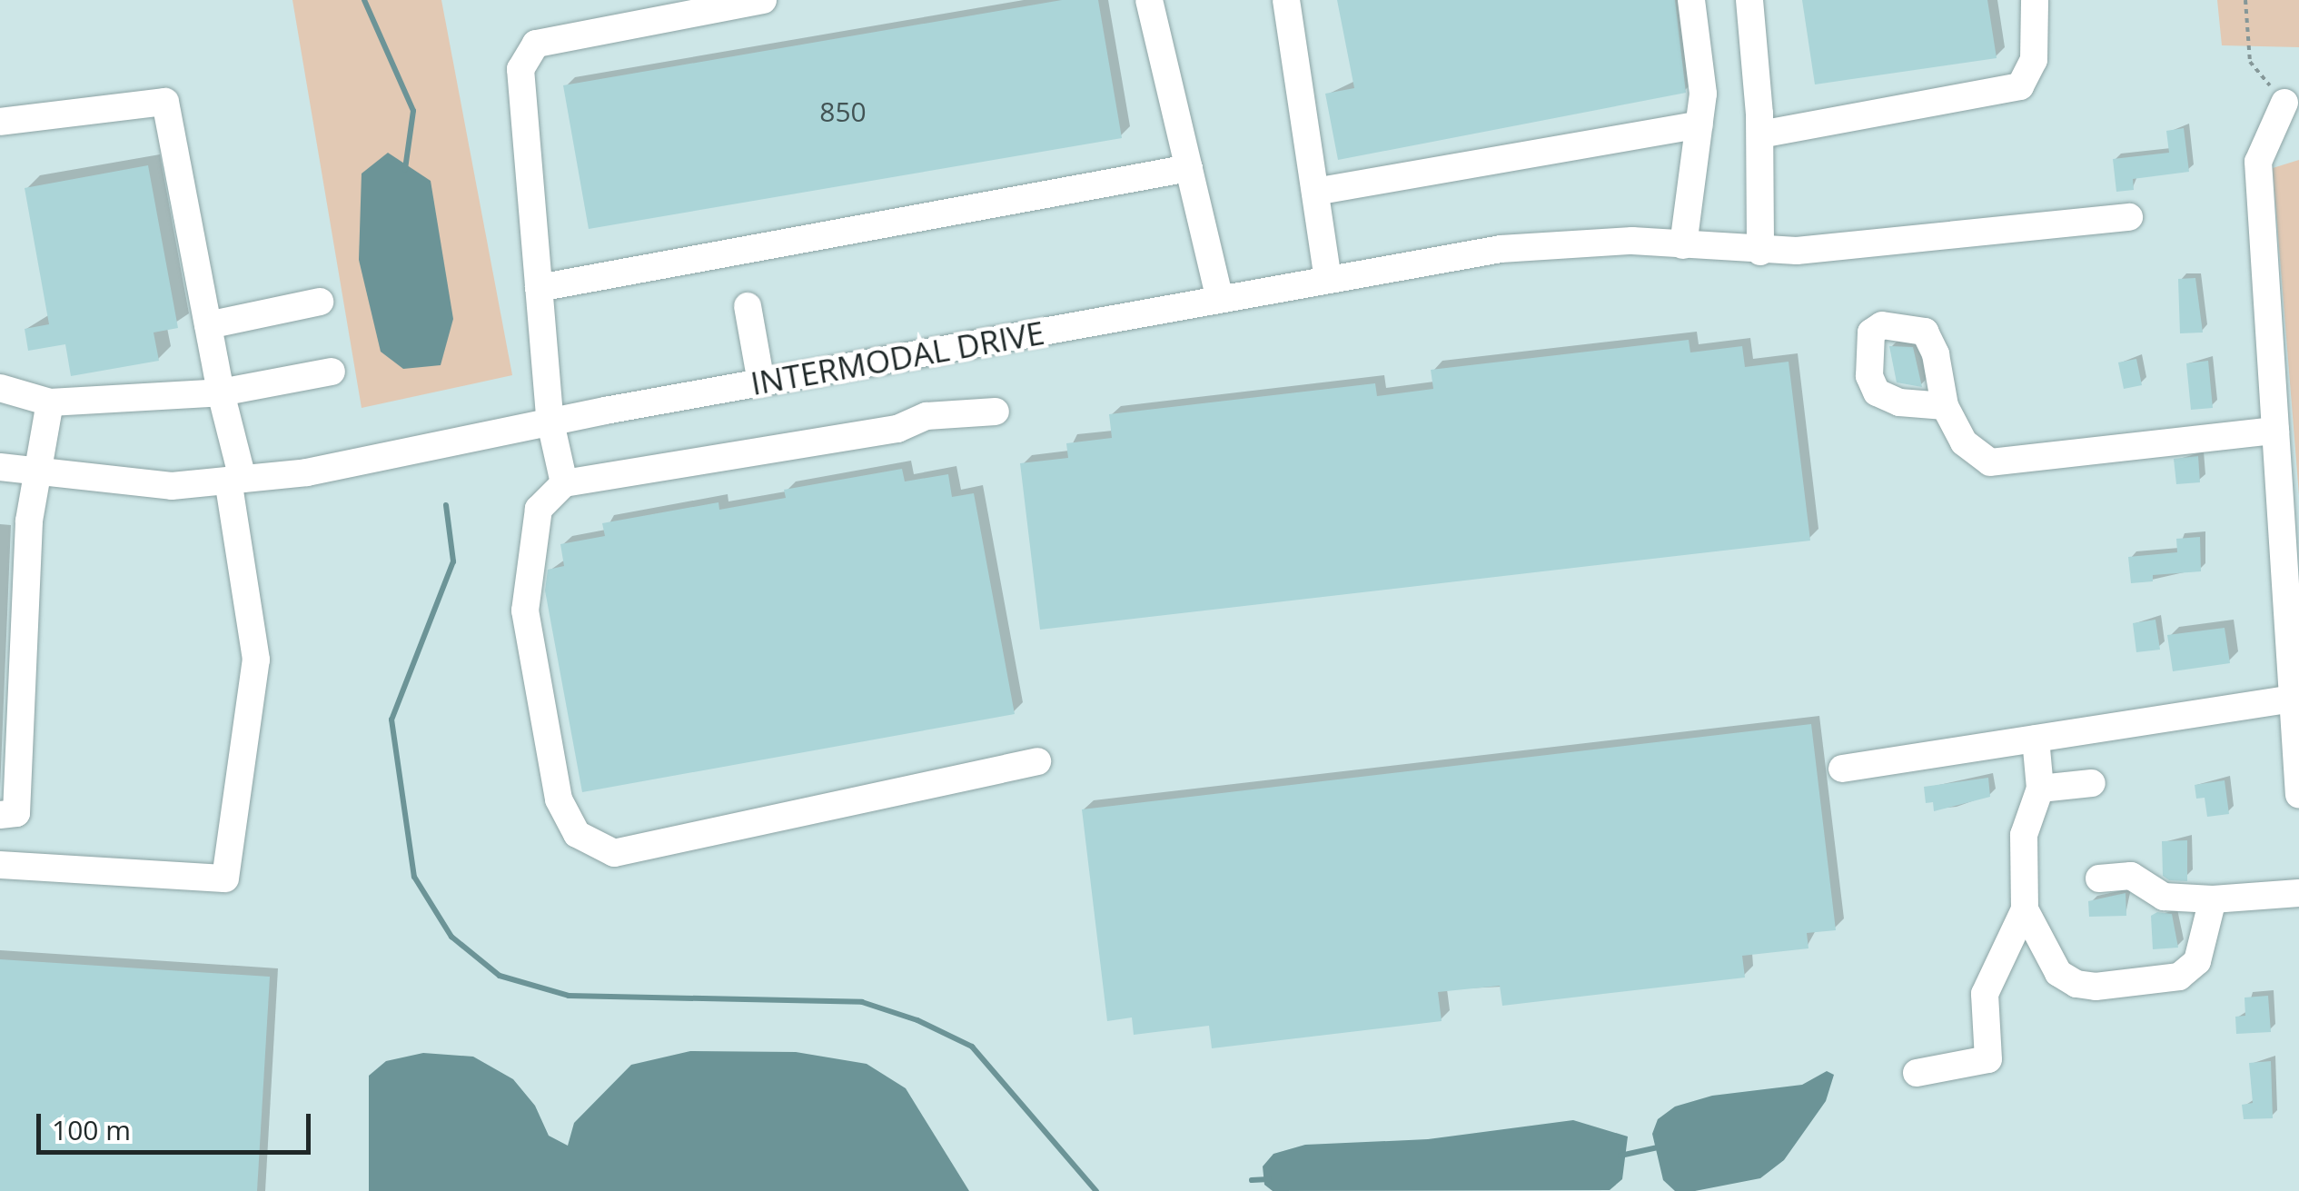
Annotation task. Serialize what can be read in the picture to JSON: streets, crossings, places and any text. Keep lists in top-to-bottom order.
{
  "streets": {
    "street": ["INTERMODAL DRIVE"]
  },
  "house_numbers": ["850"],
  "scale_bar": "100 m"
}
